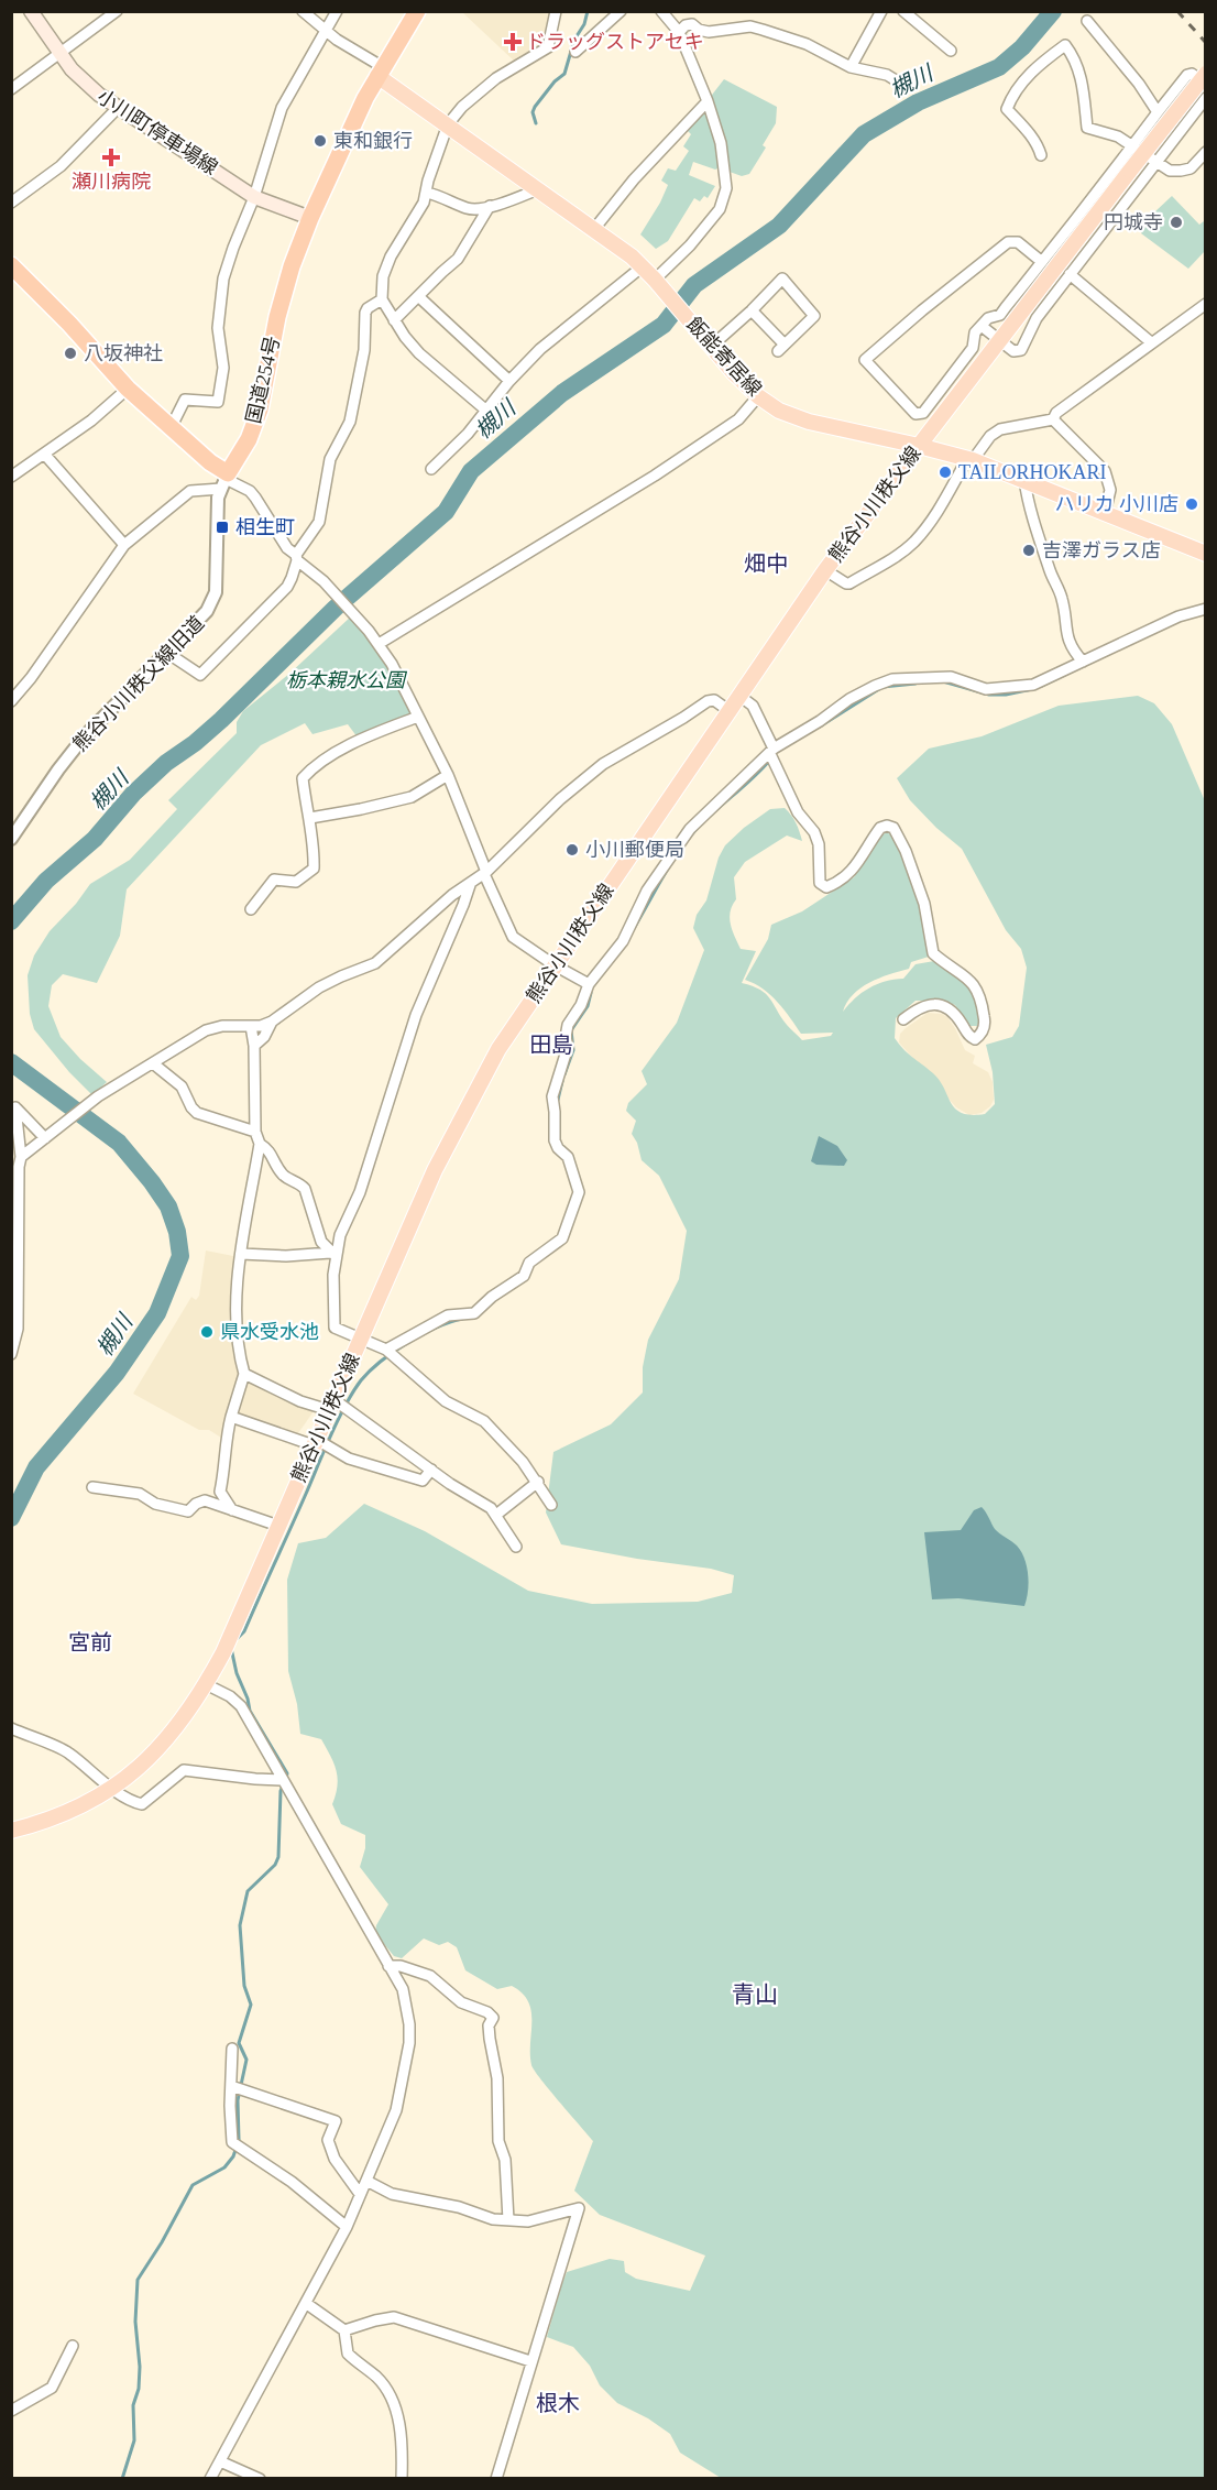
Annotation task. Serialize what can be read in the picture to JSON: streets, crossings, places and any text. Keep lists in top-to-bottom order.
{
  "streets": {
    "highway": ["国道254号"],
    "main road": ["小川町停車場線", "飯能寄居線", "熊谷小川秩父線"],
    "street": ["熊谷小川秩父線旧道"]
  },
  "crossings": [
    ["小川町停車場線", "国道254号"],
    ["飯能寄居線", "国道254号"],
    ["飯能寄居線", "熊谷小川秩父線"],
    ["国道254号", "熊谷小川秩父線旧道"]
  ],
  "districts": [
    "畑中",
    "田島",
    "宮前",
    "青山",
    "根木"
  ],
  "water": ["槻川"],
  "parks": ["栃本親水公園"],
  "places": {
    "health": ["ドラッグストアセキ", "瀬川病院"],
    "other": [
      "東和銀行",
      "円城寺",
      "八坂神社",
      "TAILORHOKARI",
      "ハリカ 小川店",
      "吉澤ガラス店",
      "小川郵便局",
      "県水受水池"
    ],
    "transit": ["相生町"]
  }
}
